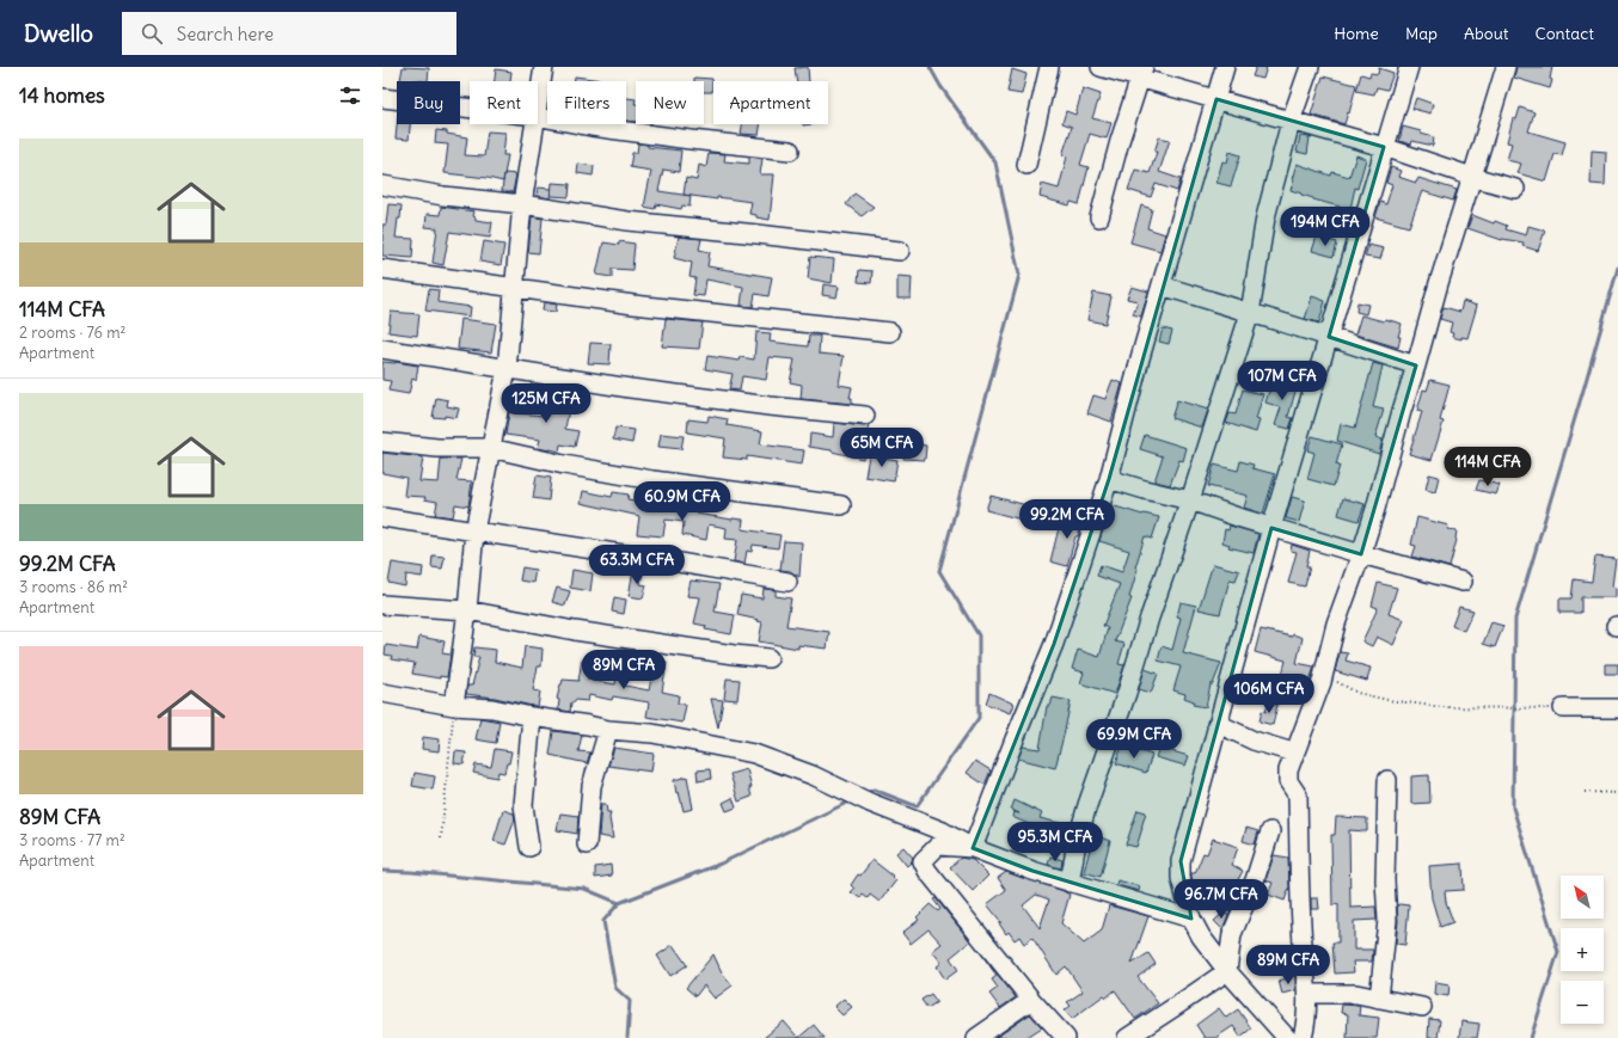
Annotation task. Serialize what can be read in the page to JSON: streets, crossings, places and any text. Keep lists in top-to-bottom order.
{
  "north": "top left",
  "page": {
    "header": "Dwello",
    "search": "Search here",
    "nav": [
      "Home",
      "Map",
      "About",
      "Contact"
    ],
    "heading": "14 homes",
    "chip": [
      "Buy",
      "Rent",
      "Filters",
      "New",
      "Apartment"
    ],
    "list": [
      {
        "name": "114M CFA",
        "note": "2 rooms · 76 m² · Apartment"
      },
      {
        "name": "99.2M CFA",
        "note": "3 rooms · 86 m² · Apartment"
      },
      {
        "name": "89M CFA",
        "note": "3 rooms · 77 m² · Apartment"
      }
    ],
    "price": [
      "194M CFA",
      "107M CFA",
      "125M CFA",
      "65M CFA",
      "114M CFA",
      "60.9M CFA",
      "99.2M CFA",
      "63.3M CFA",
      "89M CFA",
      "106M CFA",
      "69.9M CFA",
      "95.3M CFA",
      "96.7M CFA",
      "89M CFA"
    ],
    "map_buttons": ["+", "−"]
  }
}
